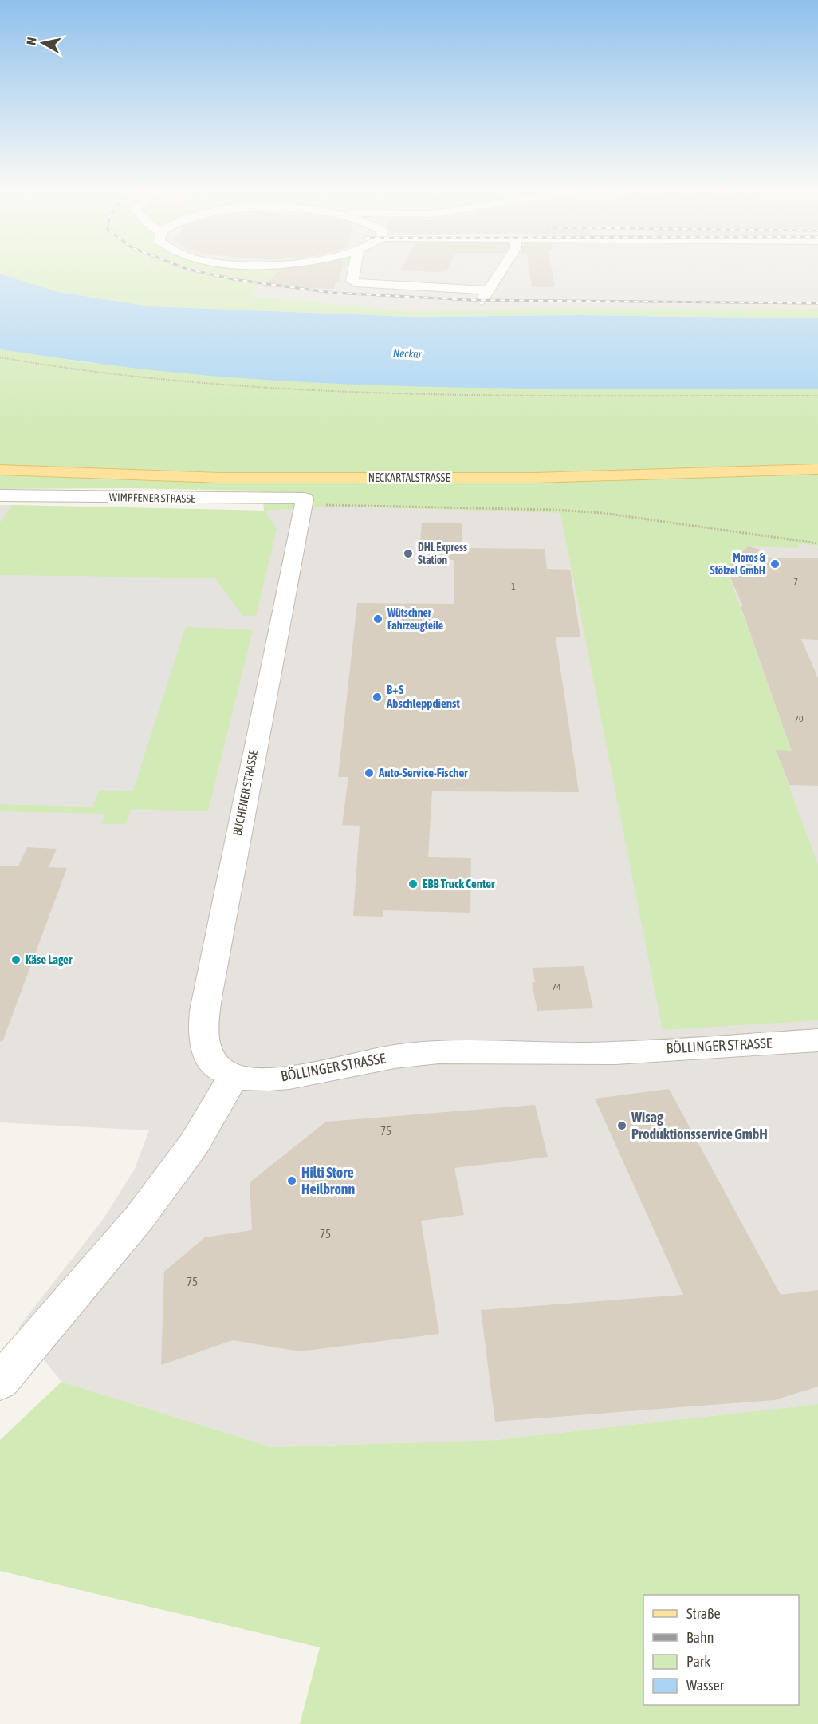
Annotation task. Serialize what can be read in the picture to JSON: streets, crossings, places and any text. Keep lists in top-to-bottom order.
{
  "streets": {
    "main road": ["NECKARTALSTRASSE"],
    "street": ["WIMPFENER STRASSE", "BUCHENER STRASSE", "BÖLLINGER STRASSE"]
  },
  "crossings": [
    ["WIMPFENER STRASSE", "BUCHENER STRASSE"],
    ["BUCHENER STRASSE", "BÖLLINGER STRASSE"]
  ],
  "water": ["Neckar"],
  "places": [
    "DHL Express Station",
    "Moros & Stölzel GmbH",
    "Wütschner Fahrzeugteile",
    "B+S Abschleppdienst",
    "Auto-Service-Fischer",
    "EBB Truck Center",
    "Käse Lager",
    "Wisag Produktionsservice GmbH",
    "Hilti Store Heilbronn"
  ],
  "house_numbers": [
    "7",
    "1",
    "70",
    "74",
    "75",
    "75",
    "75"
  ],
  "legend": [
    "Straße",
    "Bahn",
    "Park",
    "Wasser"
  ],
  "north": "left"
}
